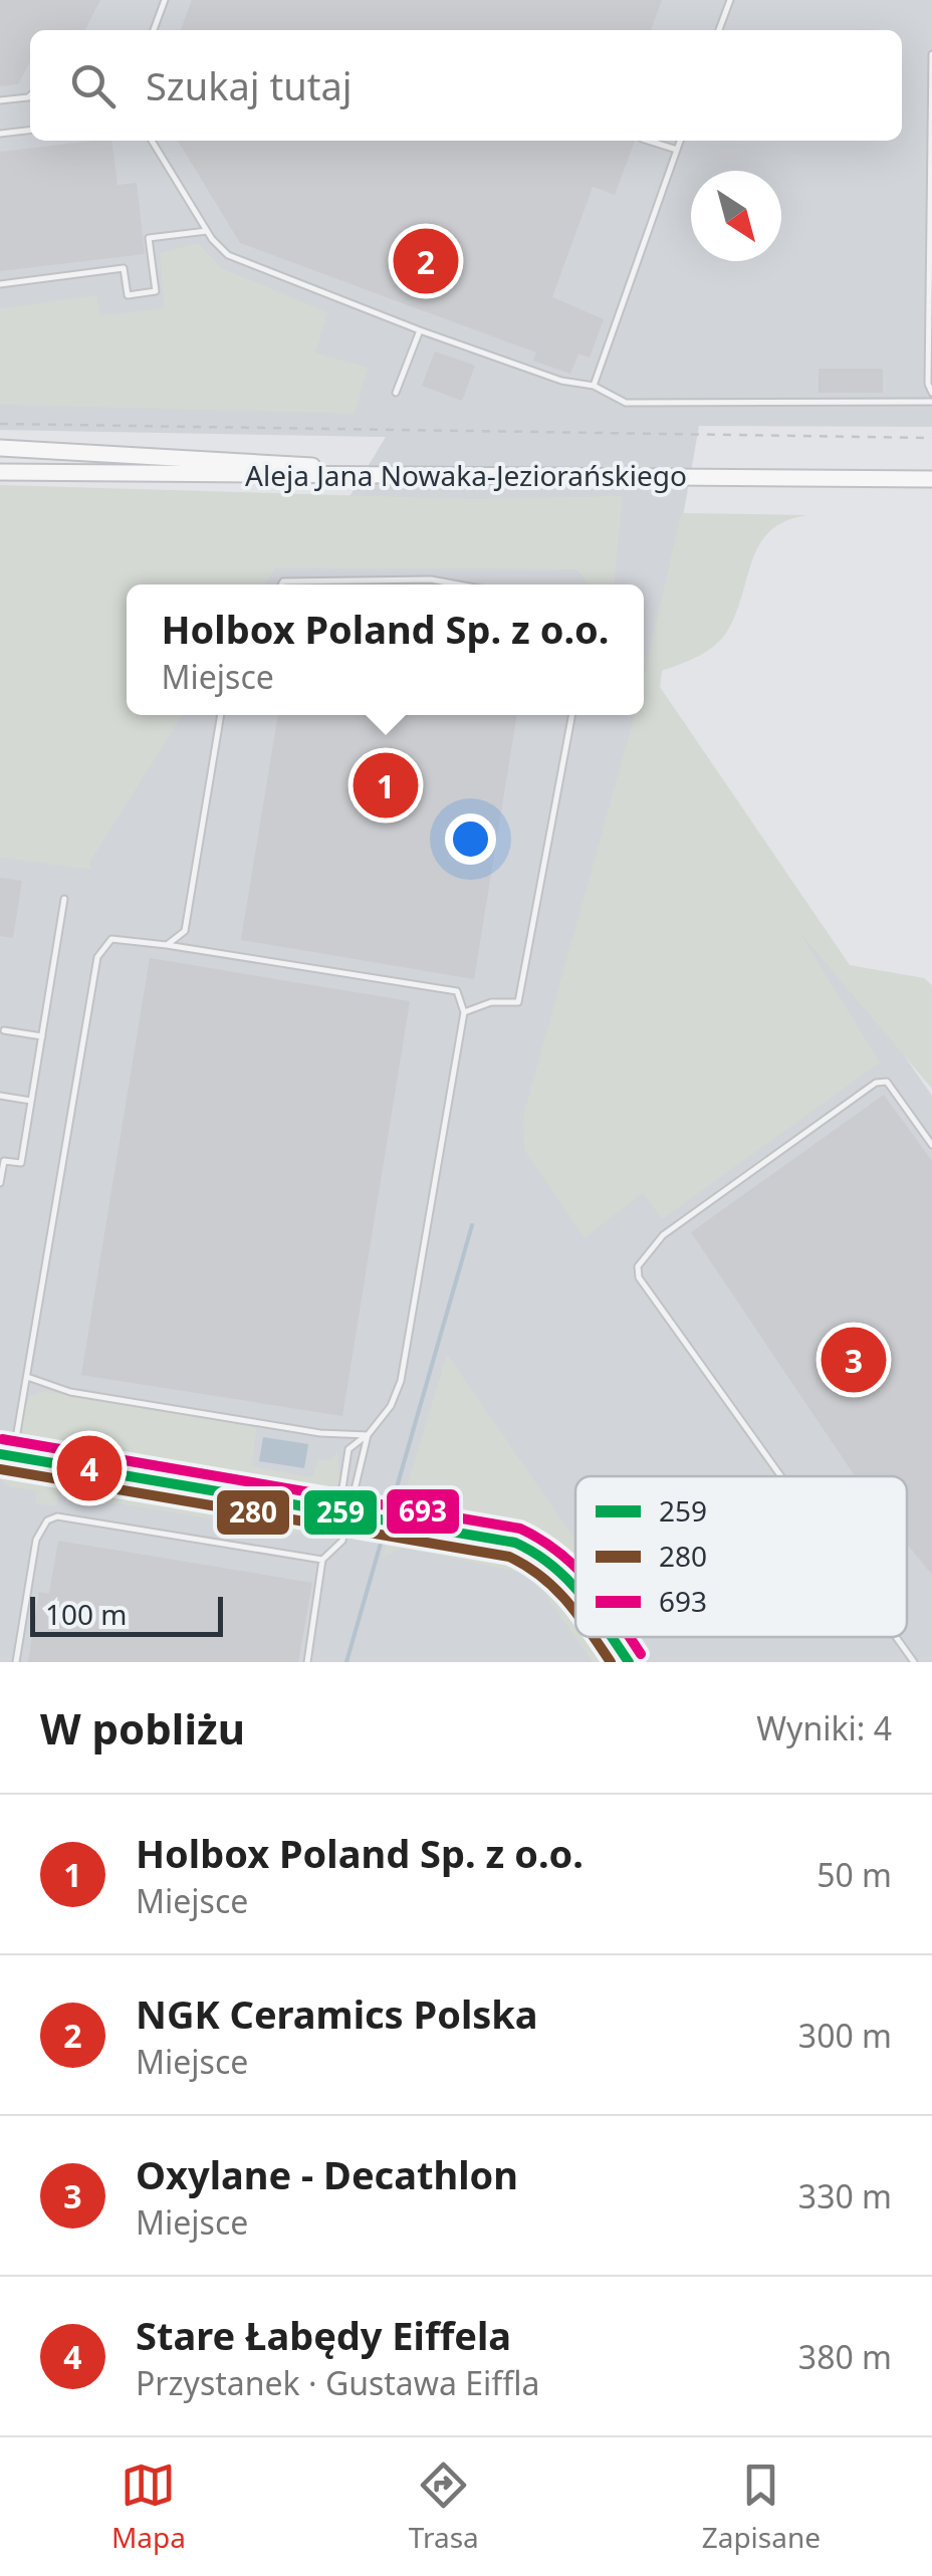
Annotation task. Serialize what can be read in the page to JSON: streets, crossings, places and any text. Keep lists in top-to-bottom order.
{
  "streets": {
    "main road": ["Aleja Jana Nowaka-Jeziorańskiego"]
  },
  "lines": ["transit line 693", "transit line 259", "transit line 280"],
  "legend": ["259", "280", "693"],
  "scale_bar": "100 m",
  "north": "bottom right",
  "page": {
    "search": "Szukaj tutaj",
    "pins": [
      "2",
      "1",
      "3",
      "4"
    ],
    "popup": ["Holbox Poland Sp. z o.o.", "Miejsce"],
    "scale": "100 m",
    "heading": ["W pobliżu", "Wyniki: 4"],
    "list": [
      {
        "mark": "1",
        "name": "Holbox Poland Sp. z o.o.",
        "note": "Miejsce",
        "value": "50 m"
      },
      {
        "mark": "2",
        "name": "NGK Ceramics Polska",
        "note": "Miejsce",
        "value": "300 m"
      },
      {
        "mark": "3",
        "name": "Oxylane - Decathlon",
        "note": "Miejsce",
        "value": "330 m"
      },
      {
        "mark": "4",
        "name": "Stare Łabędy Eiffela",
        "note": "Przystanek · Gustawa Eiffla",
        "value": "380 m"
      }
    ],
    "nav": ["Mapa", "Trasa", "Zapisane"]
  }
}
